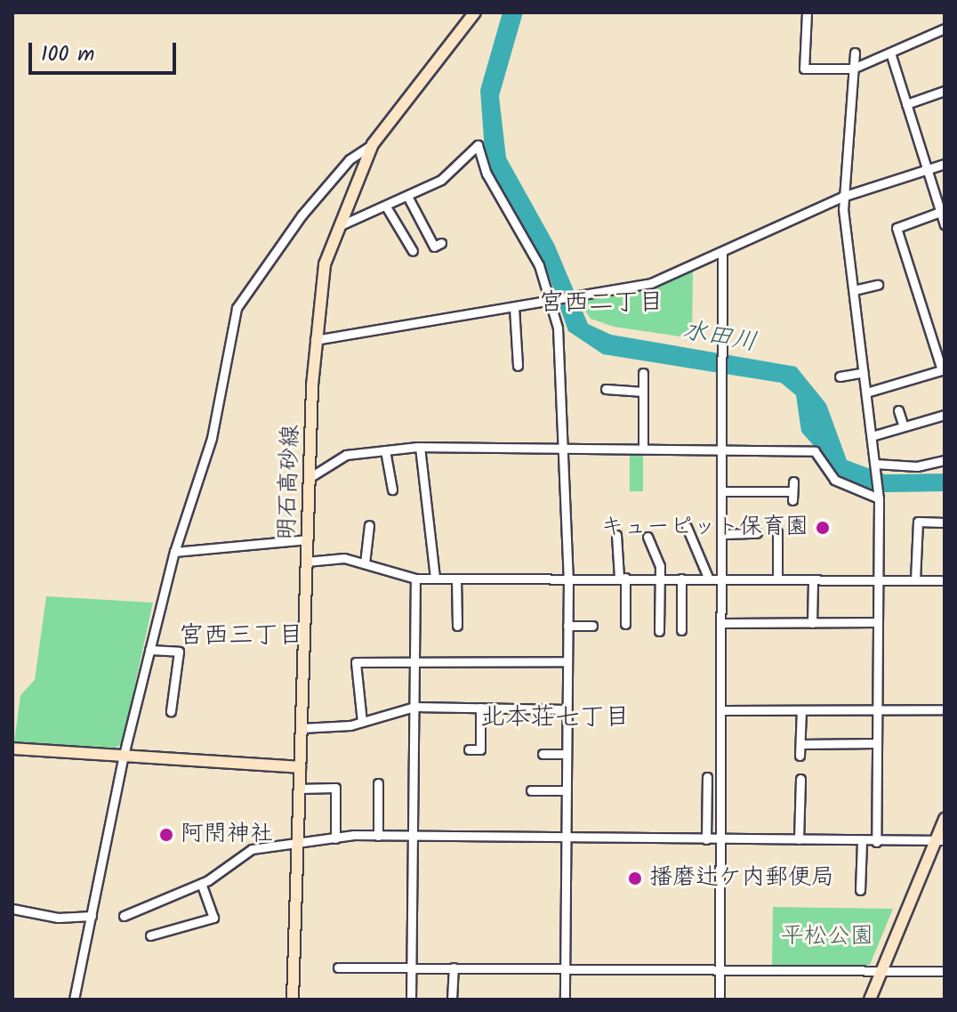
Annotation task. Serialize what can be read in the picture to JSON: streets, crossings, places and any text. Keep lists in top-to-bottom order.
{
  "streets": {
    "main road": ["明石高砂線"]
  },
  "districts": ["宮西二丁目", "宮西三丁目", "北本荘七丁目"],
  "water": ["水田川"],
  "parks": ["平松公園"],
  "places": ["キューピット保育園", "阿閇神社", "播磨辻ケ内郵便局"],
  "scale_bar": "100 m"
}
